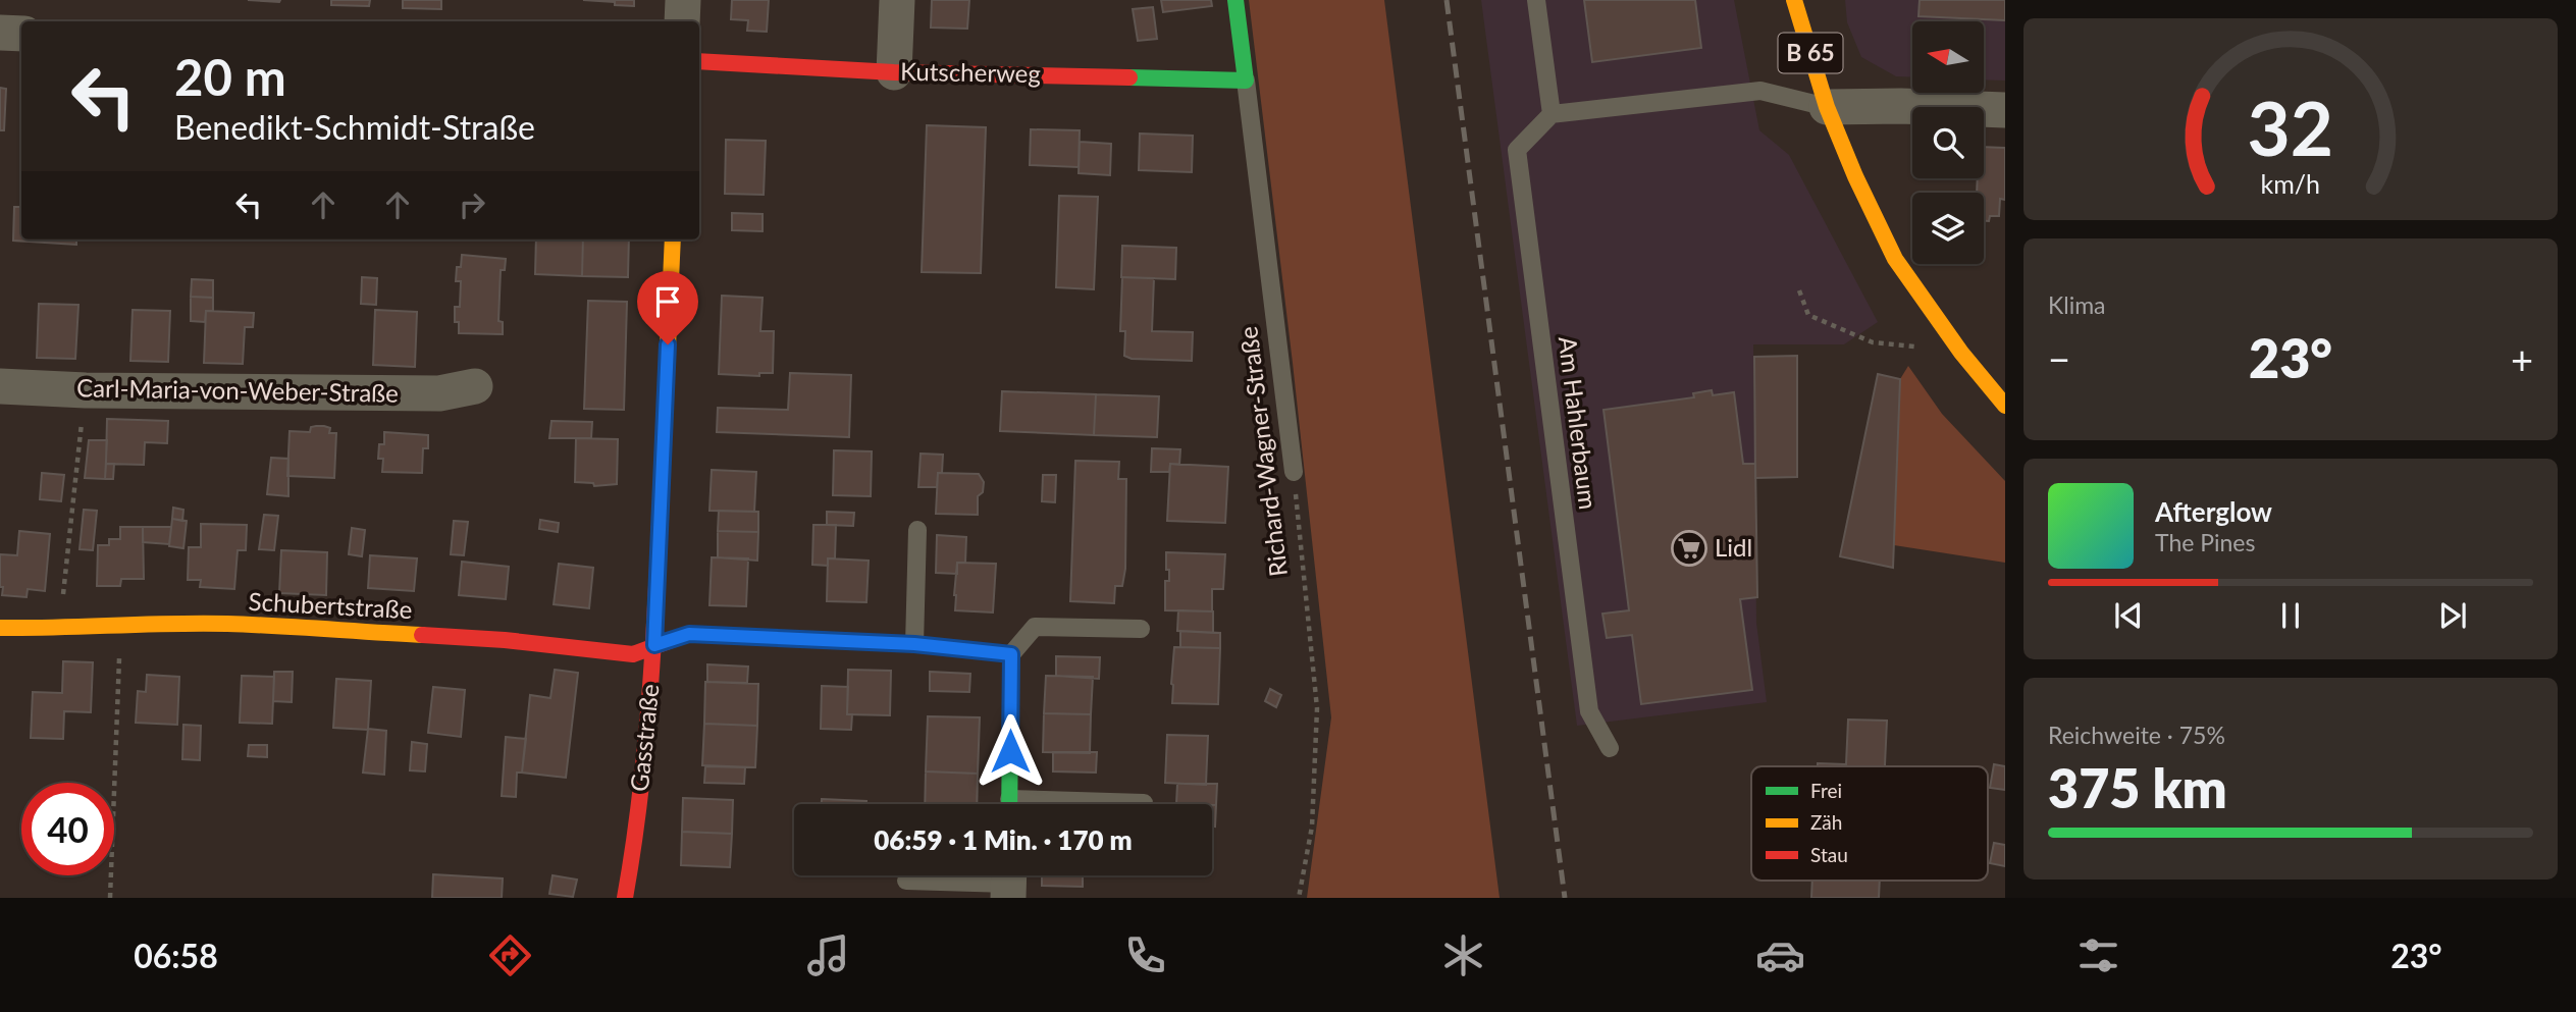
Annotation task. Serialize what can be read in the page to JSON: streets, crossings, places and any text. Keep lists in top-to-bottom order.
{
  "streets": {
    "street": [
      "B 65",
      "Kutscherweg",
      "Carl-Maria-von-Weber-Straße",
      "Richard-Wagner-Straße",
      "Schubertstraße",
      "Gasstraße"
    ],
    "lane": ["Am Hahlerbaum"]
  },
  "crossings": [
    ["Kutscherweg", "Richard-Wagner-Straße"],
    ["Schubertstraße", "Gasstraße"]
  ],
  "places": {
    "supermarket": ["Lidl"]
  },
  "legend": ["Frei", "Zäh", "Stau"],
  "north": "left",
  "page": {
    "turn": ["20 m", "Benedikt-Schmidt-Straße"],
    "tile": [
      "Klima",
      ["Reichweite · 75%", "375 km"]
    ],
    "heat": ["−", "23°", "+"],
    "song": ["Afterglow", "The Pines"],
    "limit": "40",
    "trip": "06:59 · 1 Min. · 170 m",
    "tabs": ["06:58", "23°"],
    "gauge": ["32", "km/h"]
  }
}
